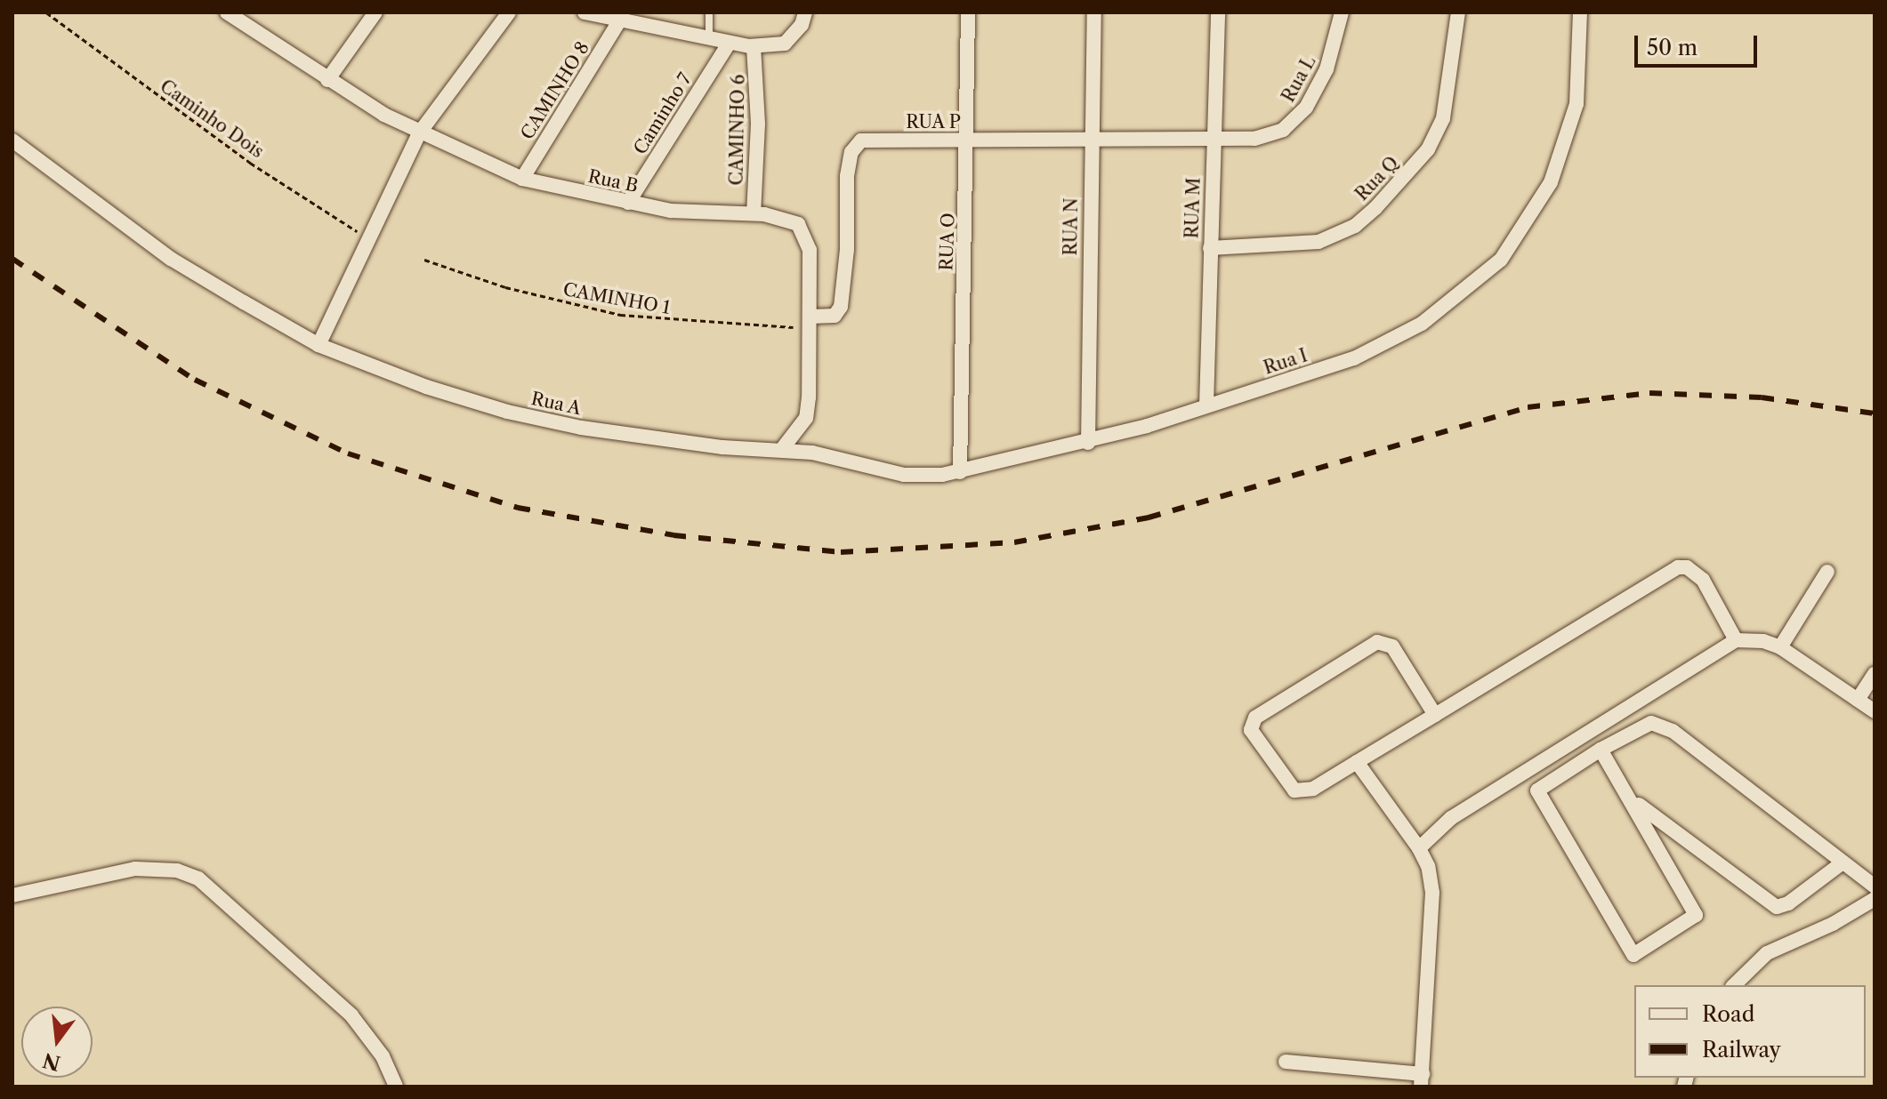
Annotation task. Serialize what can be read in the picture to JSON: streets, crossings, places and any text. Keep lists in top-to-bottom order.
{
  "streets": {
    "street": [
      "Rua L",
      "CAMINHO 8",
      "Caminho 7",
      "RUA P",
      "CAMINHO 6",
      "Rua Q",
      "Rua B",
      "RUA M",
      "RUA N",
      "RUA O",
      "Rua I",
      "Rua A"
    ],
    "path": ["Caminho Dois", "CAMINHO 1"]
  },
  "crossings": [
    ["Rua L", "RUA P"],
    ["Rua L", "RUA M"],
    ["CAMINHO 8", "Rua B"],
    ["Caminho 7", "Rua B"],
    ["RUA P", "Rua B"],
    ["RUA P", "RUA M"],
    ["RUA P", "RUA N"],
    ["RUA P", "RUA O"],
    ["RUA P", "CAMINHO 1"],
    ["CAMINHO 6", "Rua B"],
    ["Rua Q", "RUA M"],
    ["Rua B", "CAMINHO 1"],
    ["Rua B", "Rua I"],
    ["Rua B", "Rua A"],
    ["RUA M", "Rua I"],
    ["RUA N", "Rua I"],
    ["RUA O", "Rua I"],
    ["Rua I", "Rua A"]
  ],
  "legend": ["Road", "Railway"],
  "scale_bar": "50 m",
  "north": "bottom"
}
